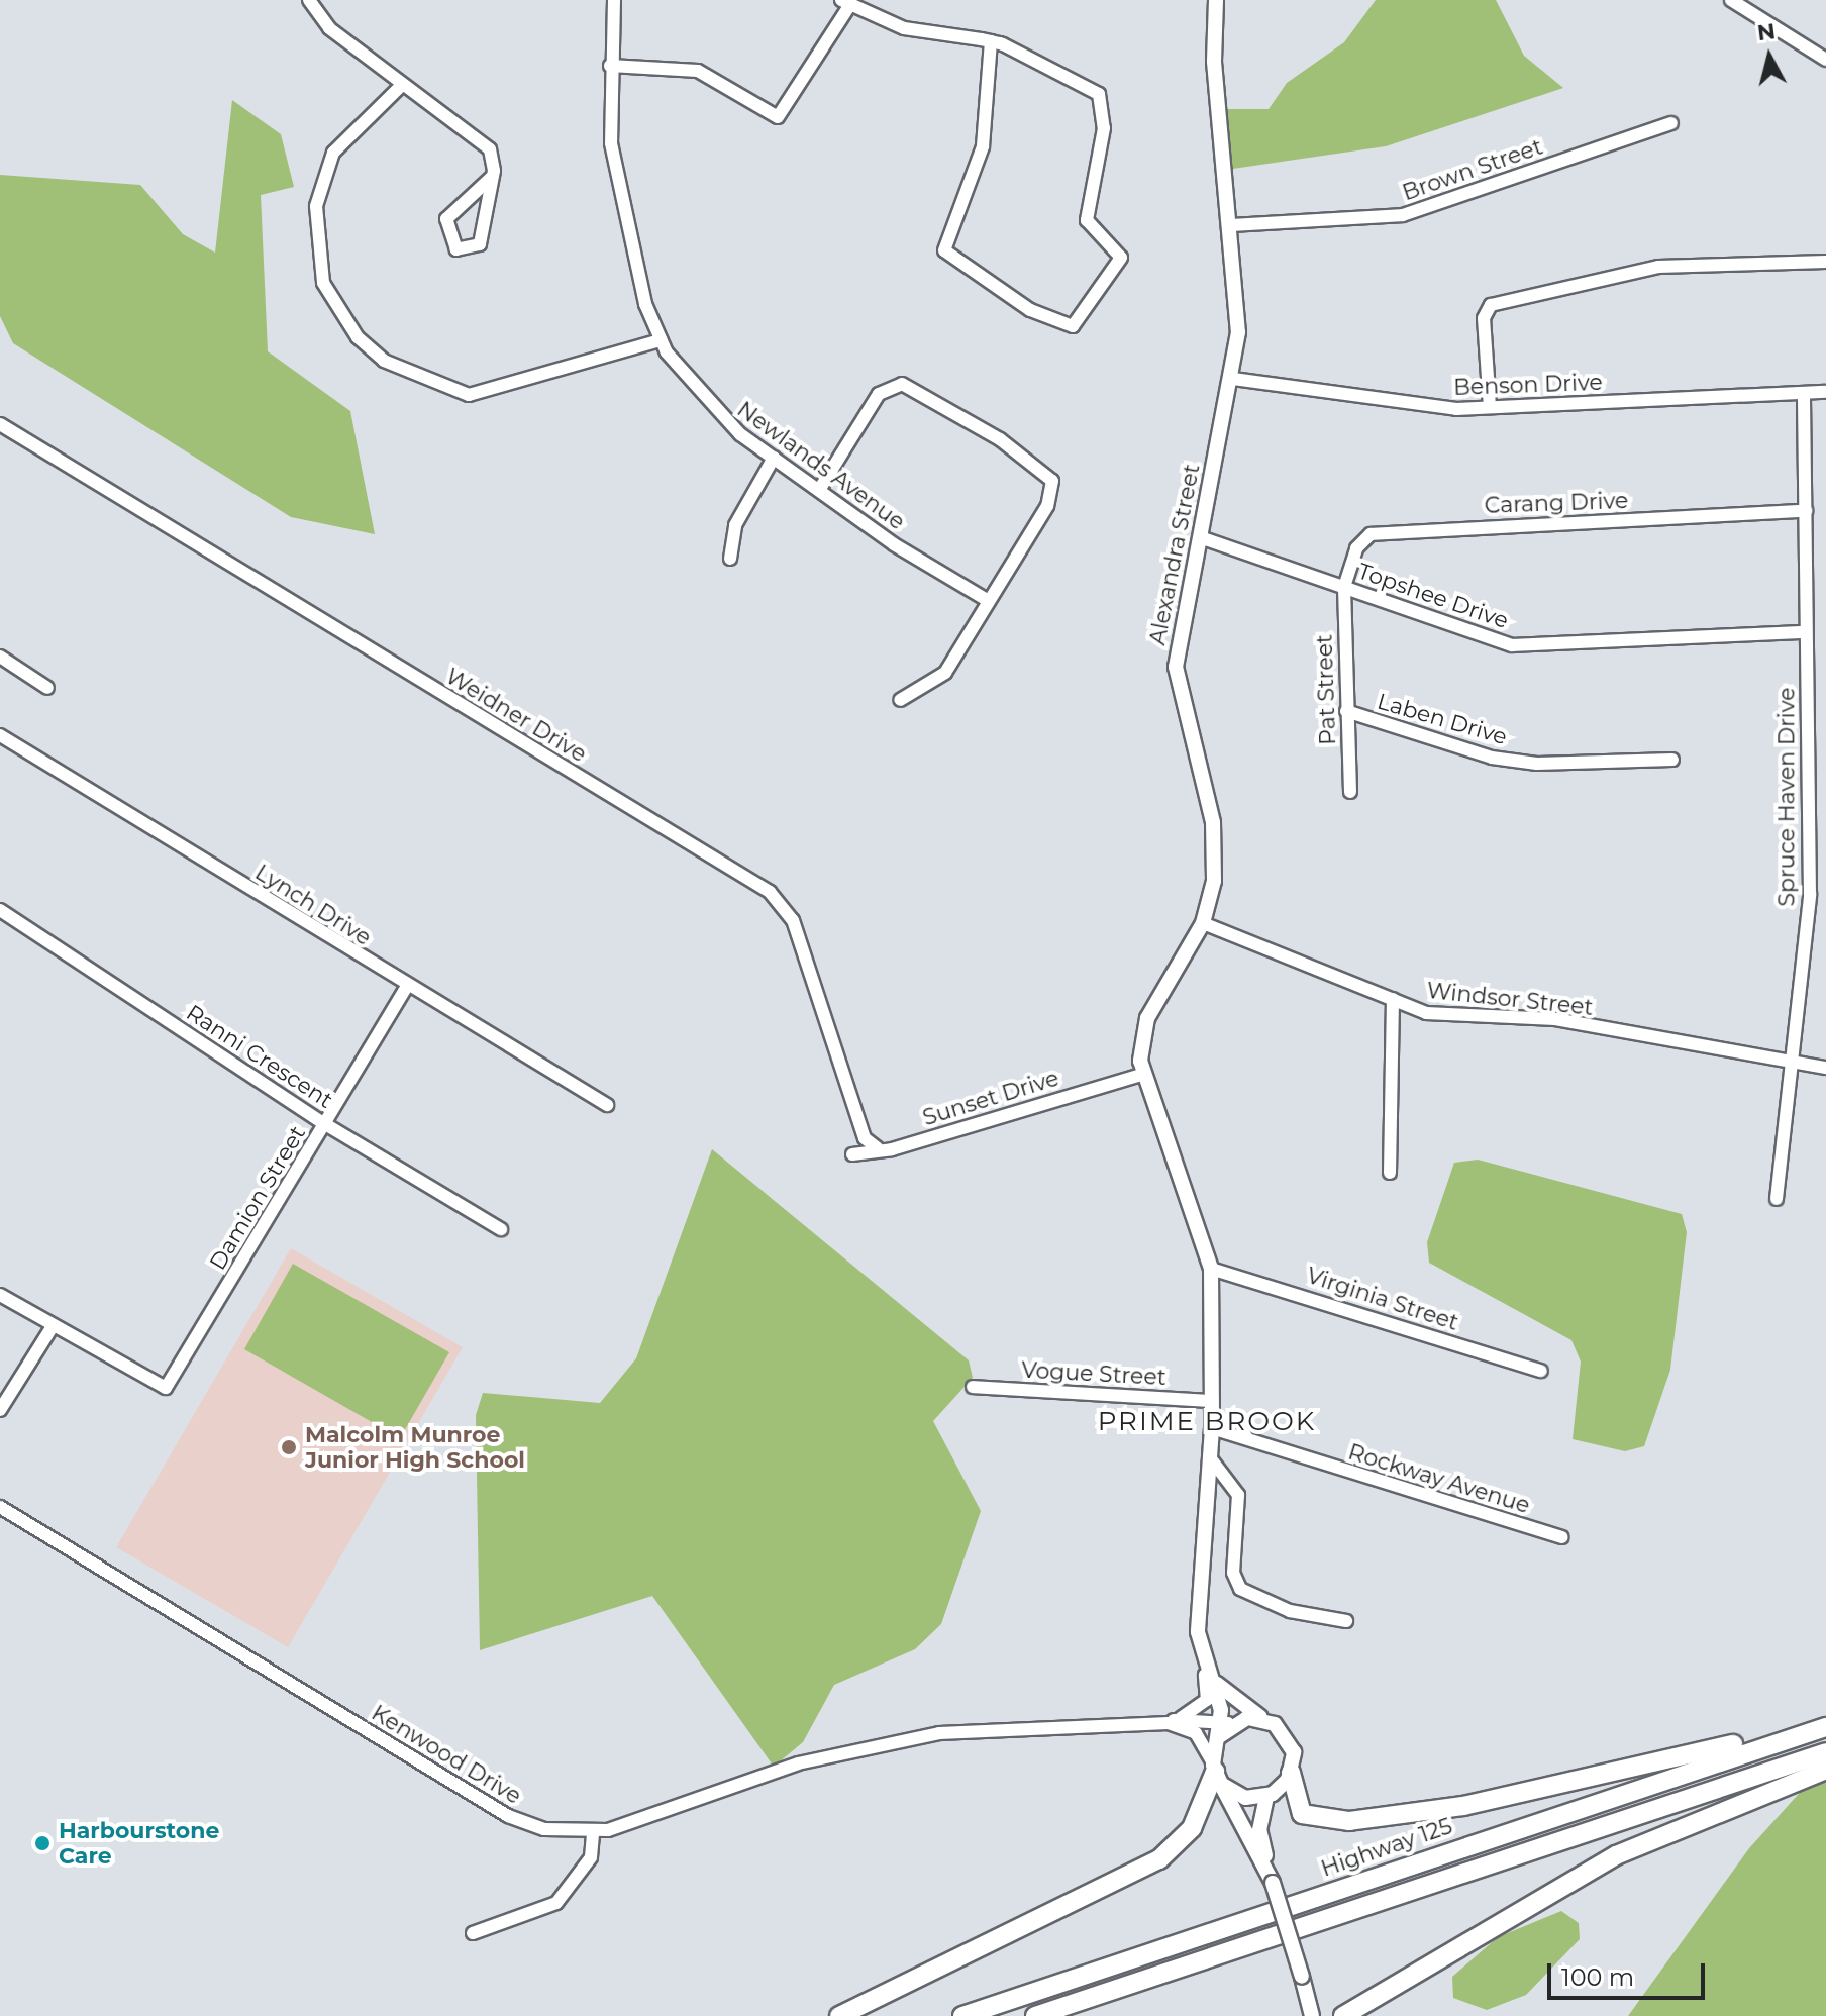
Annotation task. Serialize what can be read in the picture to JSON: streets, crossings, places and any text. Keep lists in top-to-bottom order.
{
  "streets": {
    "highway": ["Highway 125"],
    "main road": ["Alexandra Street"],
    "street": [
      "Brown Street",
      "Benson Drive",
      "Newlands Avenue",
      "Carang Drive",
      "Topshee Drive",
      "Pat Street",
      "Weidner Drive",
      "Laben Drive",
      "Spruce Haven Drive",
      "Lynch Drive",
      "Windsor Street",
      "Ranni Crescent",
      "Sunset Drive",
      "Damion Street",
      "Virginia Street",
      "Vogue Street",
      "Rockway Avenue",
      "Kenwood Drive"
    ]
  },
  "crossings": [
    ["Brown Street", "Alexandra Street"],
    ["Benson Drive", "Alexandra Street"],
    ["Benson Drive", "Spruce Haven Drive"],
    ["Carang Drive", "Topshee Drive"],
    ["Carang Drive", "Pat Street"],
    ["Carang Drive", "Spruce Haven Drive"],
    ["Alexandra Street", "Topshee Drive"],
    ["Alexandra Street", "Windsor Street"],
    ["Alexandra Street", "Sunset Drive"],
    ["Alexandra Street", "Virginia Street"],
    ["Alexandra Street", "Vogue Street"],
    ["Alexandra Street", "Rockway Avenue"],
    ["Alexandra Street", "Kenwood Drive"],
    ["Topshee Drive", "Pat Street"],
    ["Topshee Drive", "Spruce Haven Drive"],
    ["Pat Street", "Laben Drive"],
    ["Weidner Drive", "Sunset Drive"],
    ["Spruce Haven Drive", "Windsor Street"],
    ["Lynch Drive", "Damion Street"],
    ["Ranni Crescent", "Damion Street"]
  ],
  "districts": ["PRIME BROOK"],
  "places": ["Malcolm Munroe Junior High School", "Harbourstone Care"],
  "scale_bar": "100 m",
  "north": "top"
}
